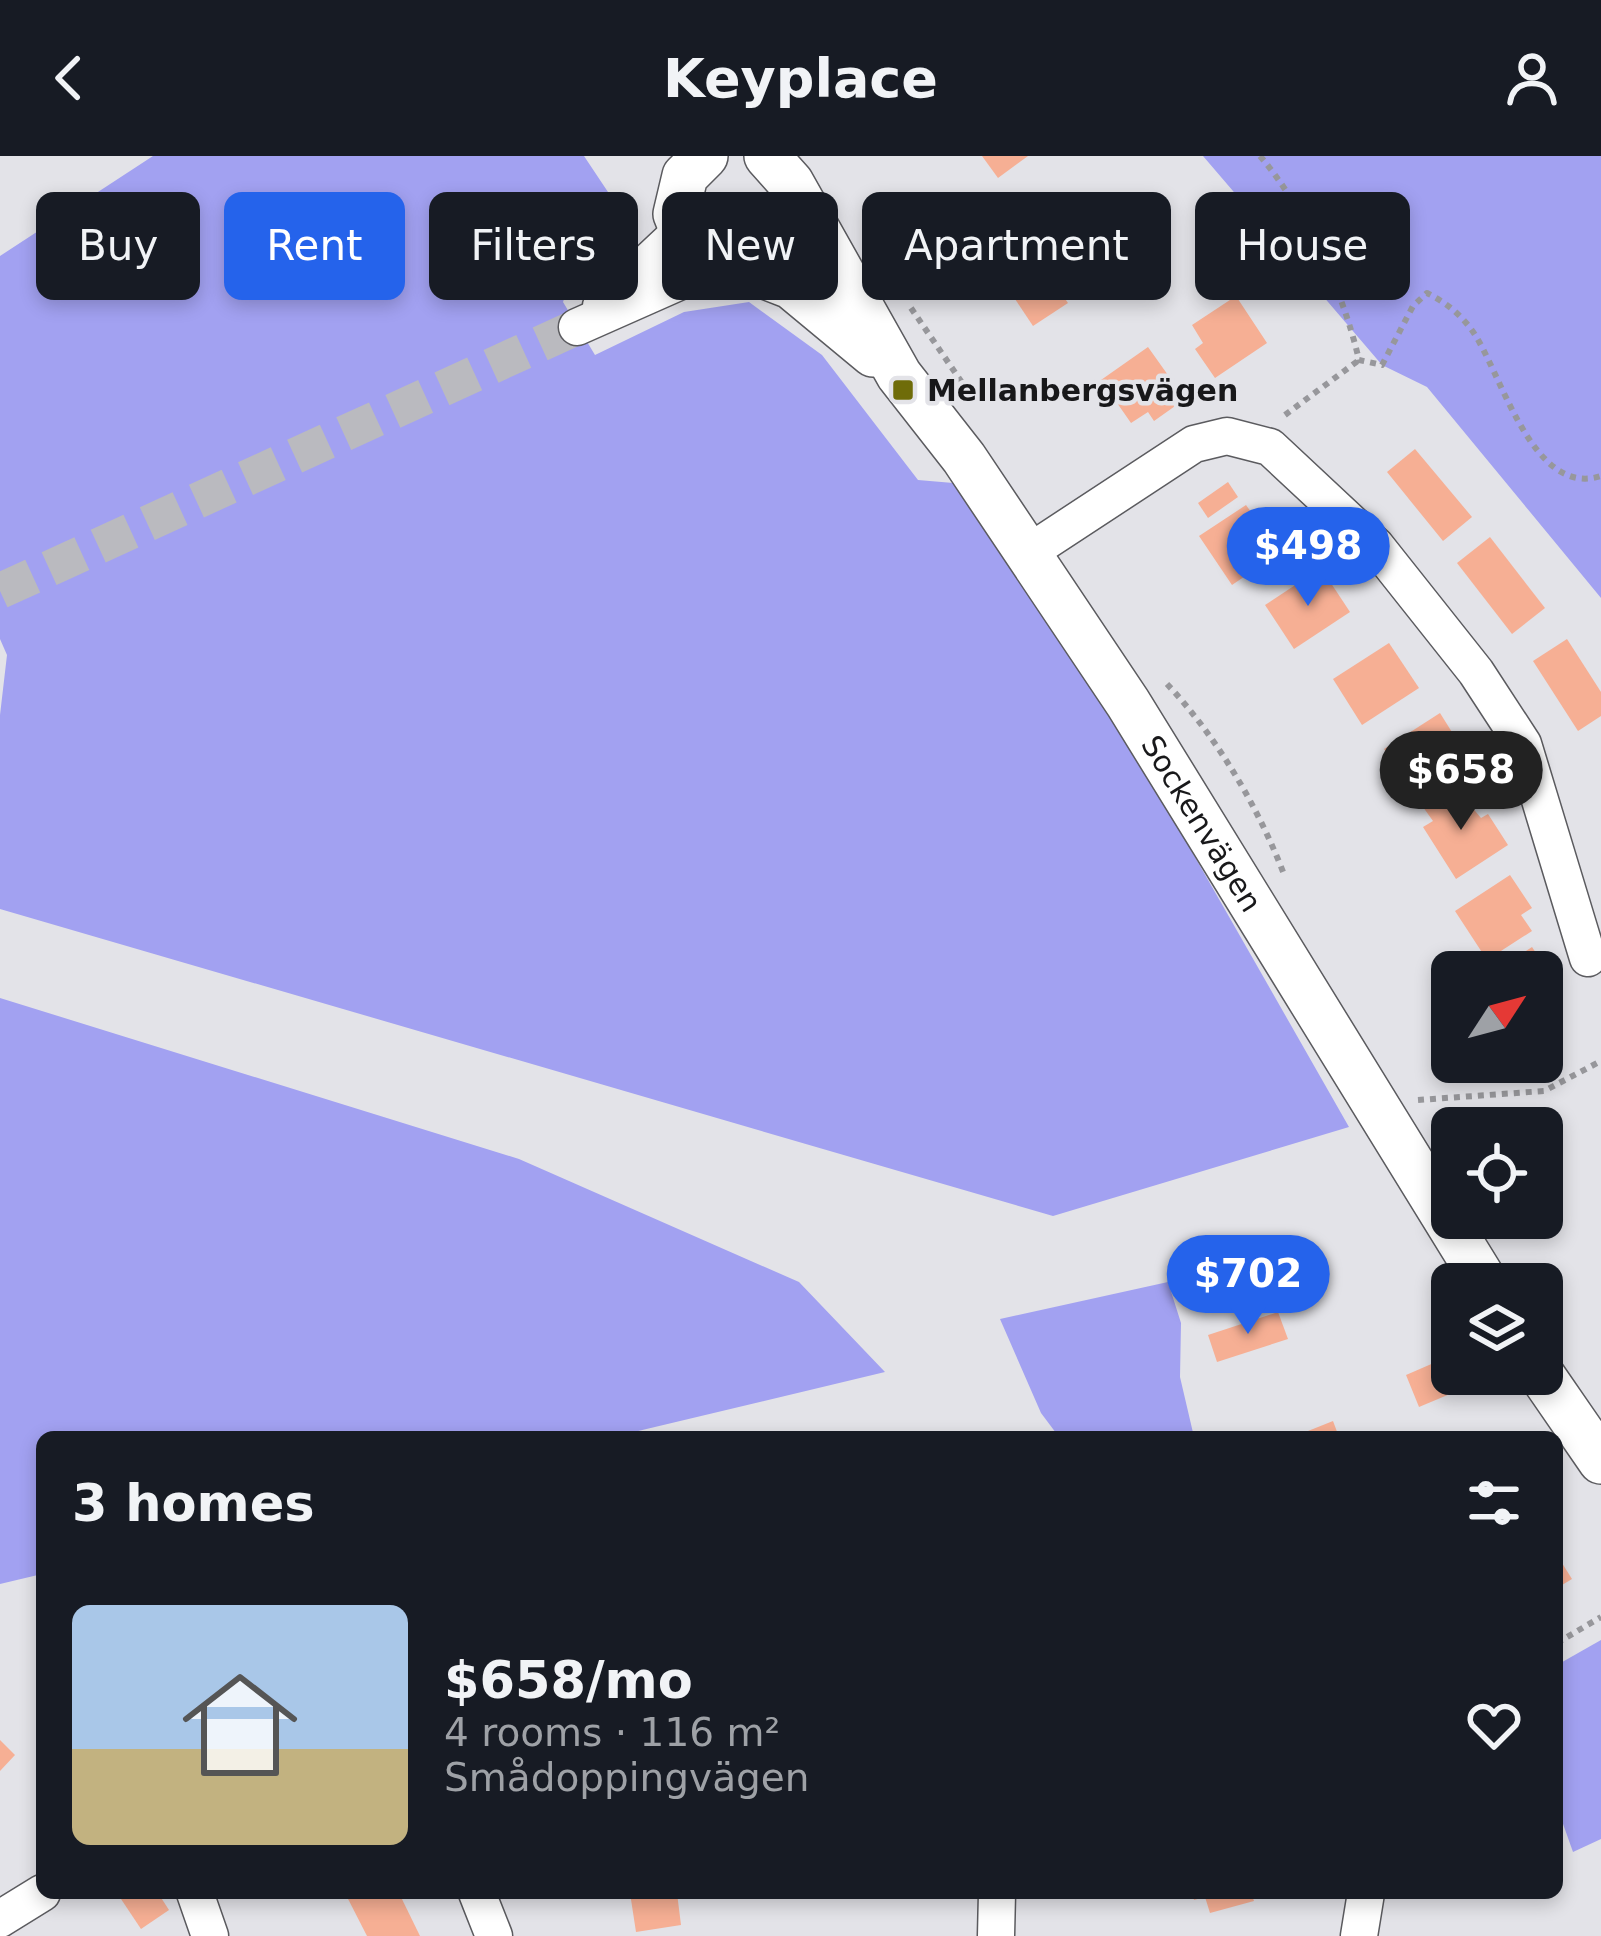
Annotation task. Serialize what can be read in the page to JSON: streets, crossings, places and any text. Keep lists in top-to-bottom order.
{
  "streets": {
    "street": ["Sockenvägen"]
  },
  "places": {
    "transit": ["Mellanbergsvägen"]
  },
  "north": "top right",
  "page": {
    "header": "Keyplace",
    "chip": [
      "Buy",
      "Rent",
      "Filters",
      "New",
      "Apartment",
      "House"
    ],
    "price": ["$498", "$658", "$702"],
    "heading": "3 homes",
    "list": [
      {
        "name": "$658/mo",
        "note": "4 rooms · 116 m² · Smådoppingvägen"
      }
    ]
  }
}
